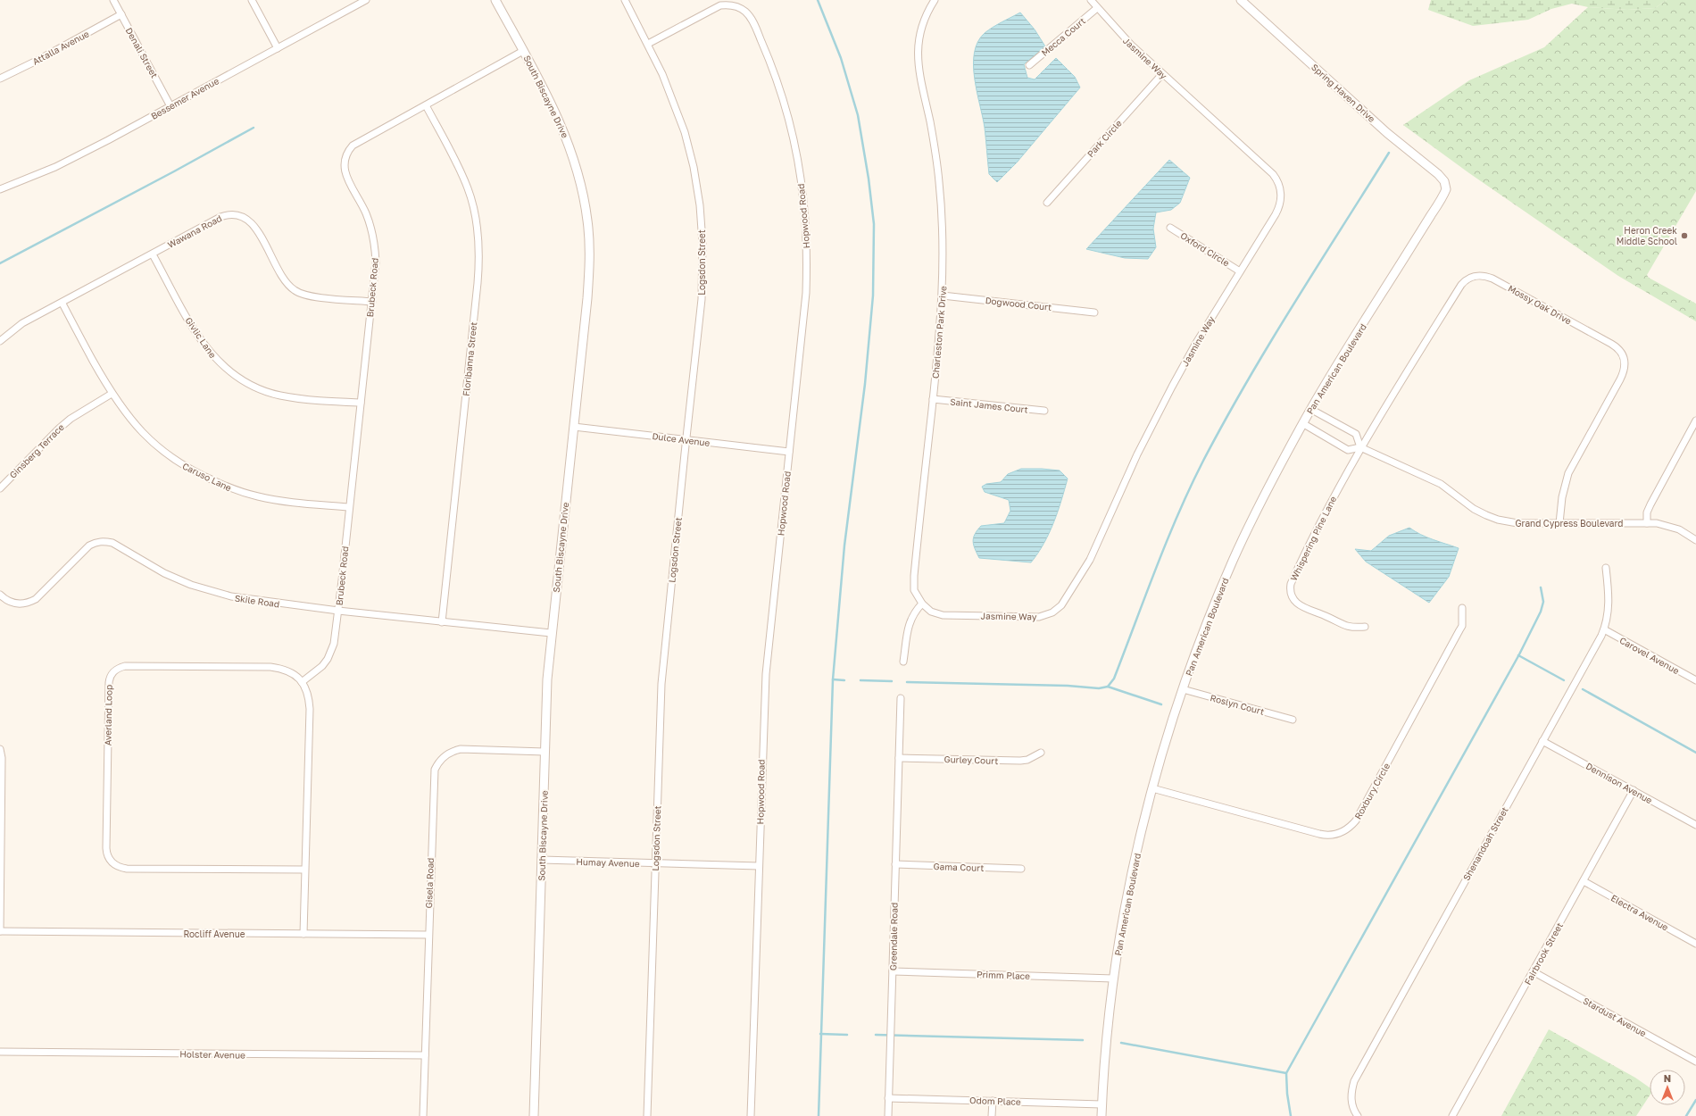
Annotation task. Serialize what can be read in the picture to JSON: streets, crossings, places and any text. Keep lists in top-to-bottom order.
{
  "streets": {
    "street": [
      "Mecca Court",
      "Attalla Avenue",
      "Denali Street",
      "Jasmine Way",
      "Spring Haven Drive",
      "South Biscayne Drive",
      "Bessemer Avenue",
      "Park Circle",
      "Hopwood Road",
      "Wawana Road",
      "Oxford Circle",
      "Logsdon Street",
      "Brubeck Road",
      "Dogwood Court",
      "Mossy Oak Drive",
      "Charleston Park Drive",
      "Givlic Lane",
      "Floribanna Street",
      "Pan American Boulevard",
      "Saint James Court",
      "Dulce Avenue",
      "Ginsberg Terrace",
      "Caruso Lane",
      "Grand Cypress Boulevard",
      "Whispering Pine Lane",
      "Skile Road",
      "Carovel Avenue",
      "Roslyn Court",
      "Averland Loop",
      "Gurley Court",
      "Dennison Avenue",
      "Roxbury Circle",
      "Shenandoah Street",
      "Humay Avenue",
      "Gama Court",
      "Gisela Road",
      "Electra Avenue",
      "Rocliff Avenue",
      "Greendale Road",
      "Fairbrook Street",
      "Primm Place",
      "Stardust Avenue",
      "Holster Avenue",
      "Odom Place"
    ]
  },
  "crossings": [
    ["Mecca Court", "Jasmine Way"],
    ["Attalla Avenue", "Denali Street"],
    ["Denali Street", "Bessemer Avenue"],
    ["Jasmine Way", "Park Circle"],
    ["Jasmine Way", "Oxford Circle"],
    ["Jasmine Way", "Charleston Park Drive"],
    ["Spring Haven Drive", "Pan American Boulevard"],
    ["South Biscayne Drive", "Brubeck Road"],
    ["South Biscayne Drive", "Dulce Avenue"],
    ["South Biscayne Drive", "Skile Road"],
    ["South Biscayne Drive", "Humay Avenue"],
    ["South Biscayne Drive", "Gisela Road"],
    ["Hopwood Road", "Logsdon Street"],
    ["Hopwood Road", "Dulce Avenue"],
    ["Hopwood Road", "Humay Avenue"],
    ["Wawana Road", "Brubeck Road"],
    ["Wawana Road", "Givlic Lane"],
    ["Wawana Road", "Caruso Lane"],
    ["Logsdon Street", "Dulce Avenue"],
    ["Logsdon Street", "Humay Avenue"],
    ["Brubeck Road", "Givlic Lane"],
    ["Brubeck Road", "Floribanna Street"],
    ["Brubeck Road", "Caruso Lane"],
    ["Brubeck Road", "Skile Road"],
    ["Brubeck Road", "Averland Loop"],
    ["Dogwood Court", "Charleston Park Drive"],
    ["Mossy Oak Drive", "Grand Cypress Boulevard"],
    ["Mossy Oak Drive", "Whispering Pine Lane"],
    ["Charleston Park Drive", "Saint James Court"],
    ["Floribanna Street", "Skile Road"],
    ["Pan American Boulevard", "Grand Cypress Boulevard"],
    ["Pan American Boulevard", "Roslyn Court"],
    ["Pan American Boulevard", "Roxbury Circle"],
    ["Pan American Boulevard", "Primm Place"],
    ["Pan American Boulevard", "Odom Place"],
    ["Ginsberg Terrace", "Caruso Lane"],
    ["Grand Cypress Boulevard", "Whispering Pine Lane"],
    ["Carovel Avenue", "Shenandoah Street"],
    ["Averland Loop", "Rocliff Avenue"],
    ["Gurley Court", "Greendale Road"],
    ["Dennison Avenue", "Shenandoah Street"],
    ["Dennison Avenue", "Fairbrook Street"],
    ["Gama Court", "Greendale Road"],
    ["Gisela Road", "Rocliff Avenue"],
    ["Gisela Road", "Holster Avenue"],
    ["Electra Avenue", "Fairbrook Street"],
    ["Greendale Road", "Primm Place"],
    ["Greendale Road", "Odom Place"],
    ["Fairbrook Street", "Stardust Avenue"]
  ],
  "places": ["Heron Creek Middle School"],
  "north": "top"
}
